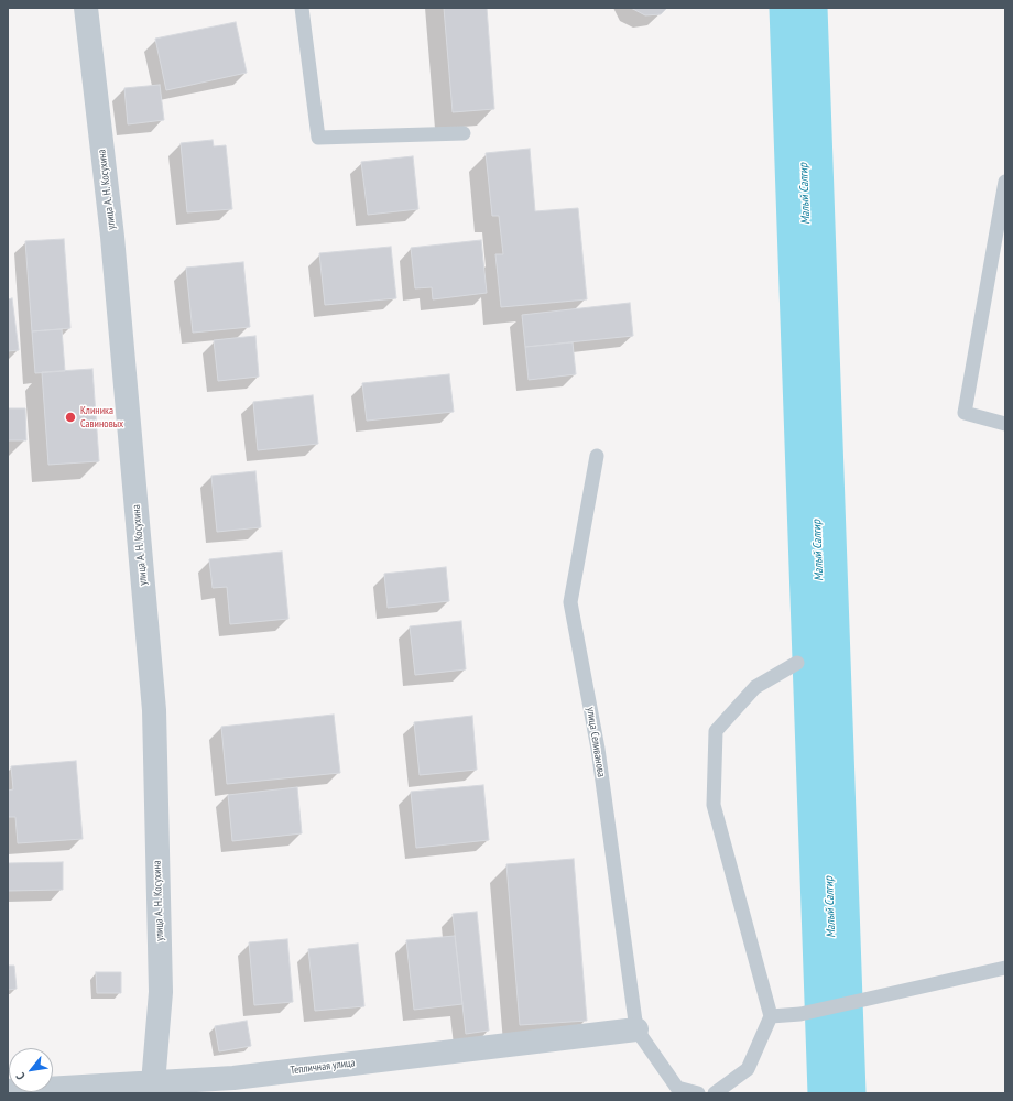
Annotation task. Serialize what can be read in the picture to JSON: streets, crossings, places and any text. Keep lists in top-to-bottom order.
{
  "streets": {
    "street": ["улица А. Н. Косухина", "Тепличная улица"],
    "lane": ["улица Селиванова"]
  },
  "crossings": [
    ["улица А. Н. Косухина", "Тепличная улица"],
    ["улица Селиванова", "Тепличная улица"]
  ],
  "water": ["Малый Салгир"],
  "places": ["Клиника Савиновых"],
  "north": "bottom left"
}
